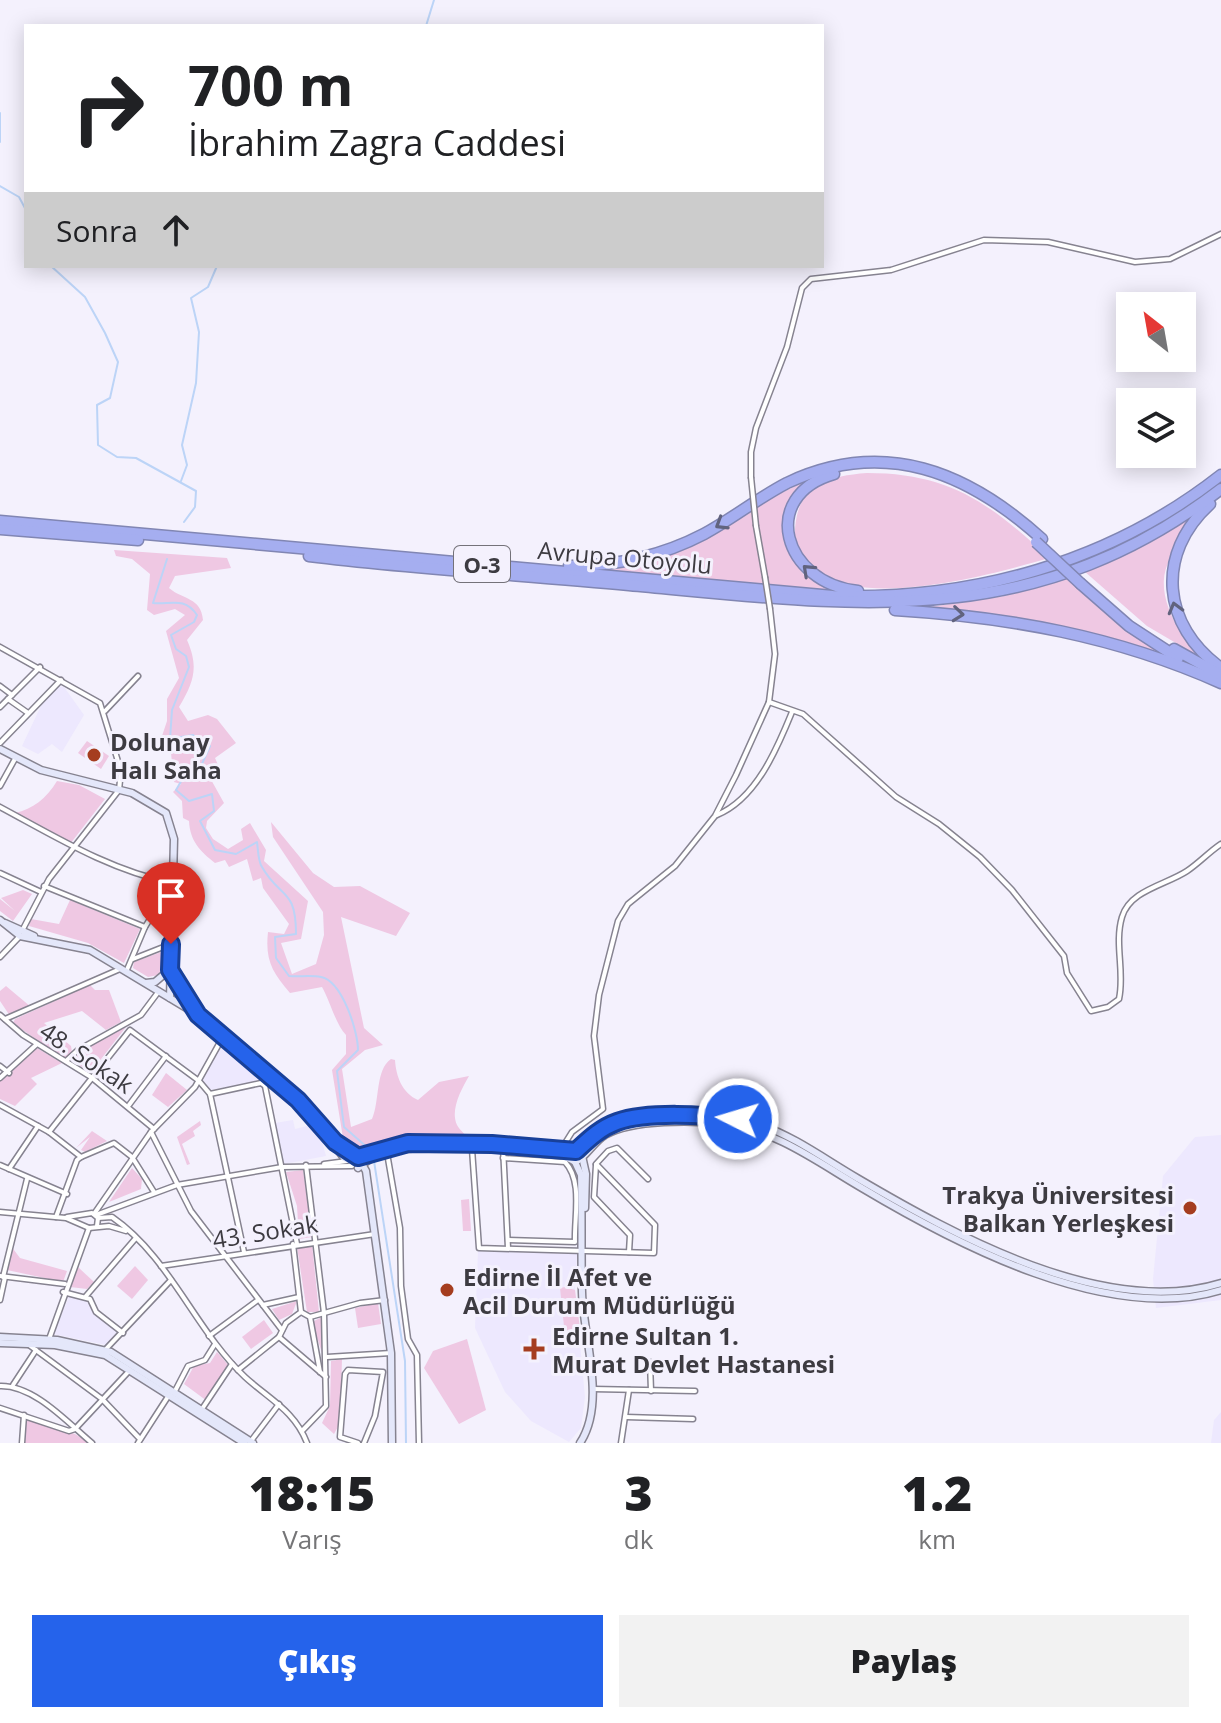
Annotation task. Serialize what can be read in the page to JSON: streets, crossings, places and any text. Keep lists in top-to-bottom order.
{
  "streets": {
    "highway": ["Avrupa Otoyolu", "O-3"],
    "street": ["48. Sokak", "43. Sokak"]
  },
  "places": {
    "other": ["Dolunay Halı Saha", "Trakya Üniversitesi Balkan Yerleşkesi", "Edirne İl Afet ve Acil Durum Müdürlüğü"],
    "health": ["Edirne Sultan 1. Murat Devlet Hastanesi"]
  },
  "north": "top left",
  "page": {
    "turn": ["700 m", "İbrahim Zagra Caddesi"],
    "then": "Sonra",
    "eta": [
      "18:15",
      "Varış",
      "3",
      "dk",
      "1.2",
      "km"
    ],
    "buttons": ["Çıkış", "Paylaş"]
  }
}
